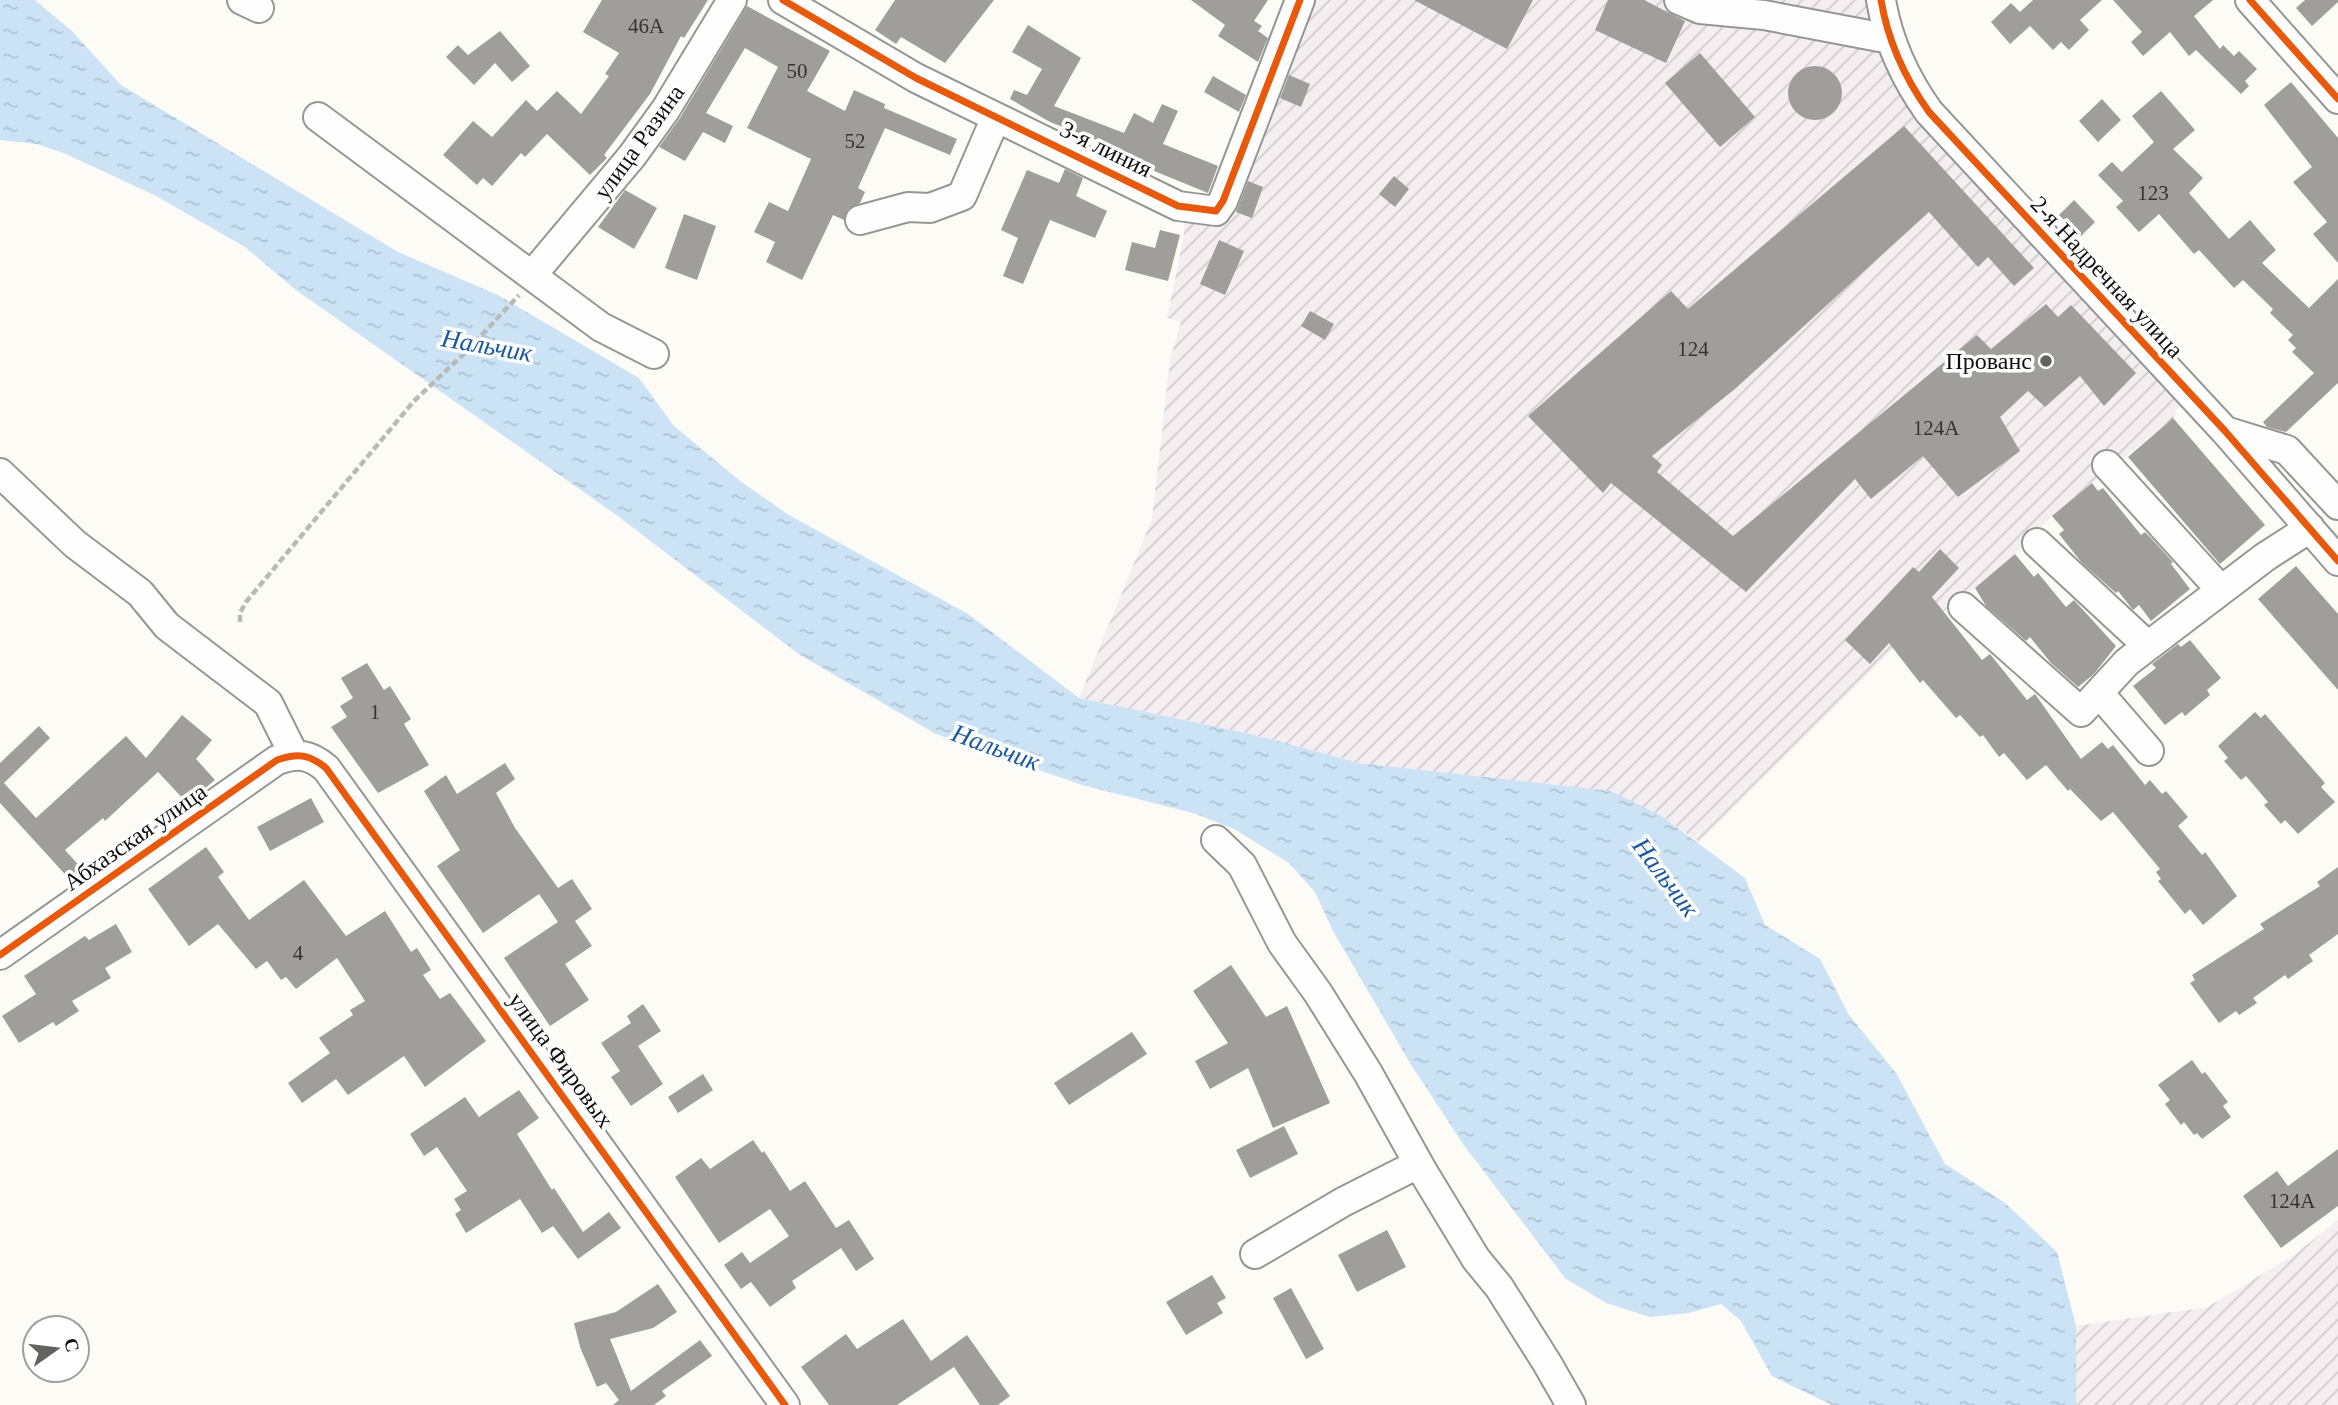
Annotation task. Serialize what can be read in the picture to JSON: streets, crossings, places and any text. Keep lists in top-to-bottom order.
{
  "streets": {
    "street": [
      "улица Разина",
      "3-я линия",
      "2-я Надречная улица",
      "Абхазская улица",
      "улица Фировых"
    ]
  },
  "crossings": [
    ["Абхазская улица", "улица Фировых"]
  ],
  "water": ["Нальчик"],
  "places": ["Прованс"],
  "house_numbers": [
    "46А",
    "50",
    "52",
    "123",
    "124",
    "124А",
    "1",
    "4",
    "124А"
  ],
  "north": "right"
}
